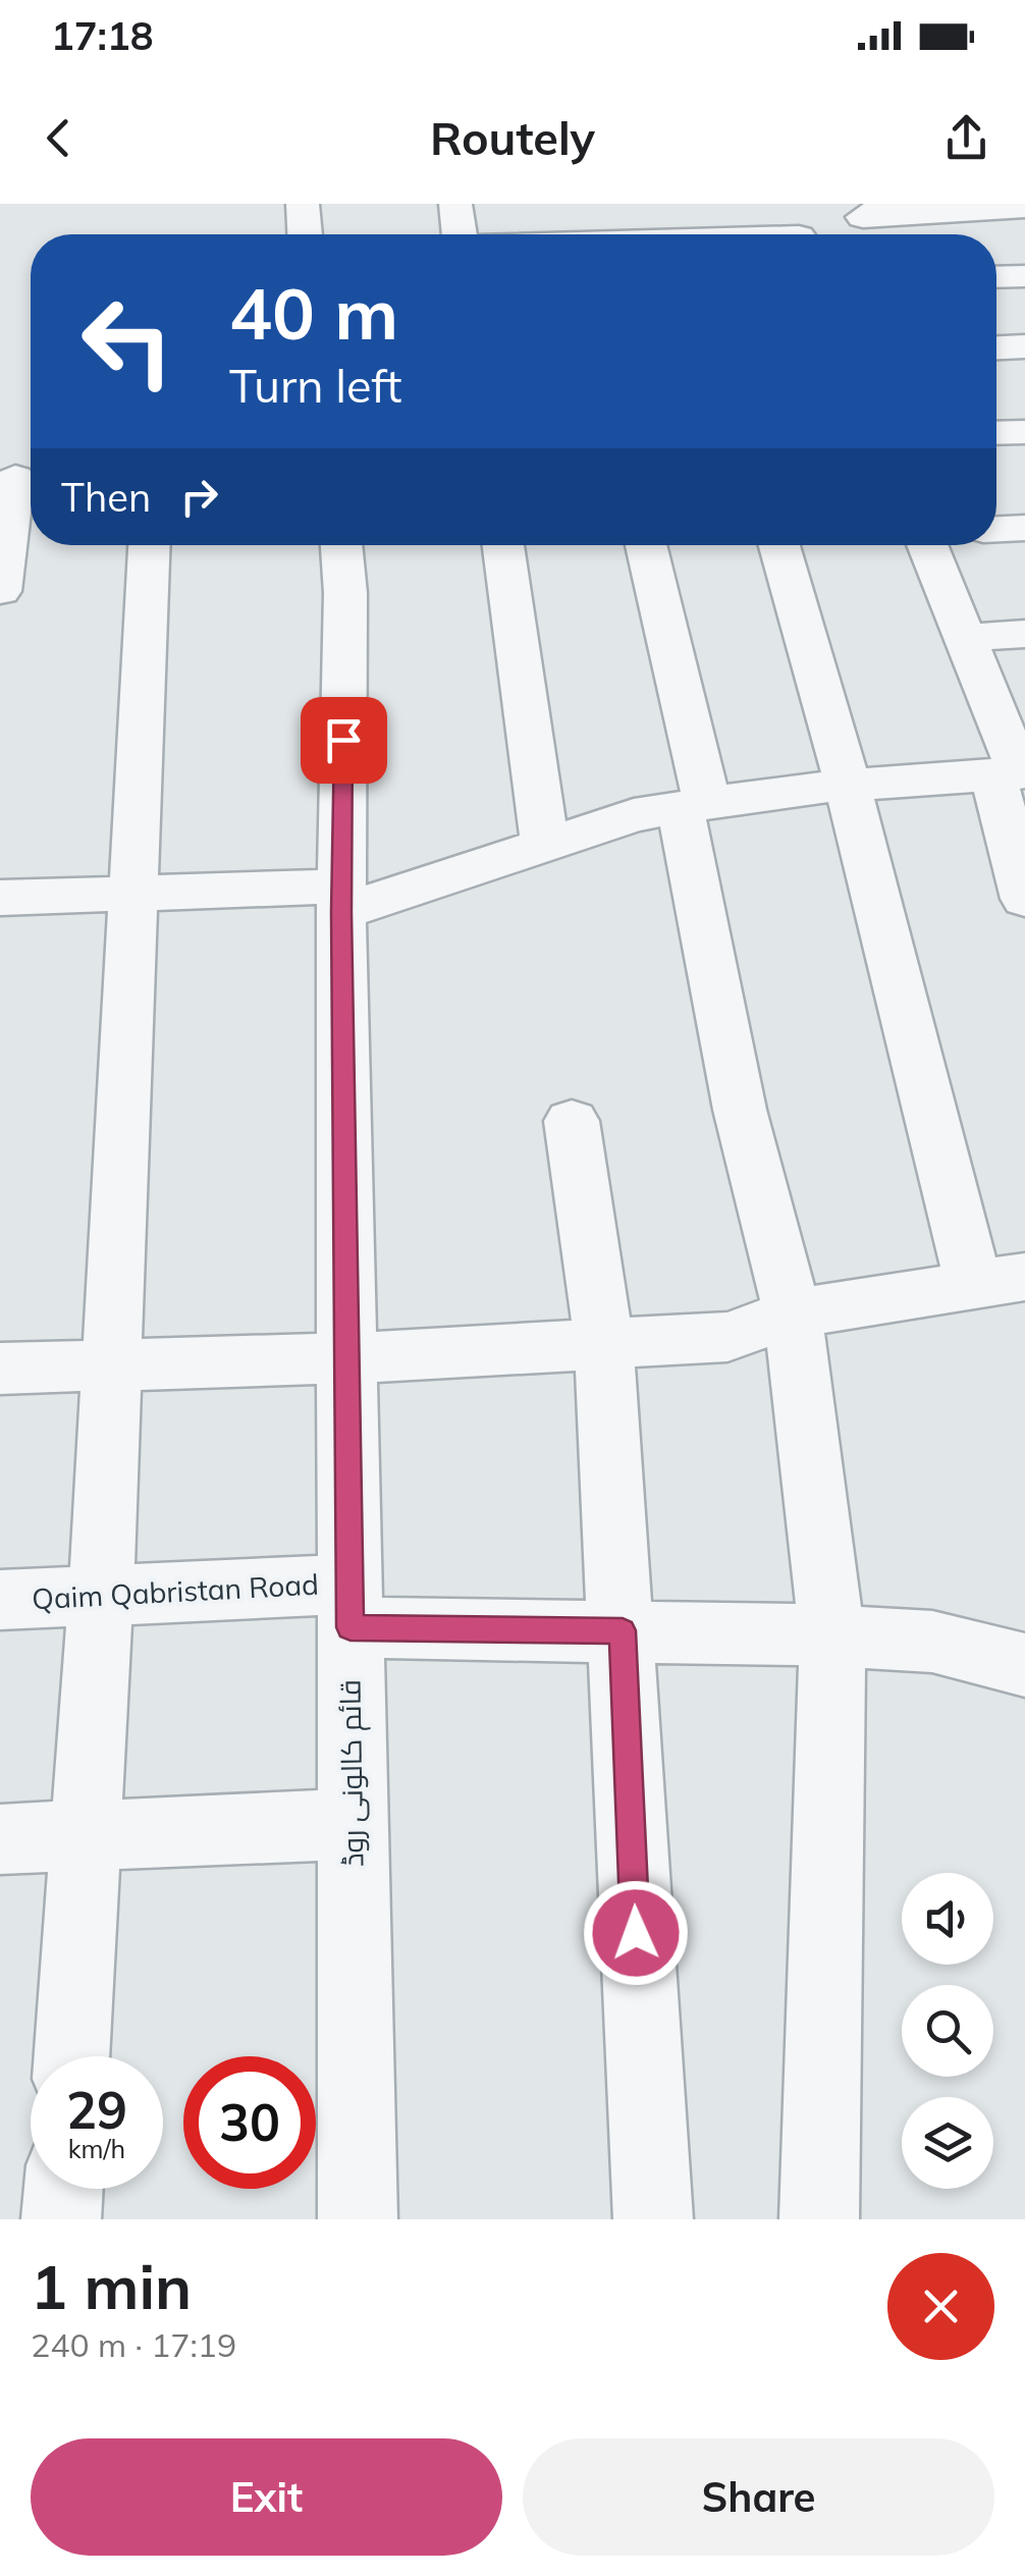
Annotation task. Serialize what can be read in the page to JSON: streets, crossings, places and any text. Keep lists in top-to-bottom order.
{
  "streets": {
    "street": ["Qaim Qabristan Road", "قائم کالونی روڈ"]
  },
  "crossings": [
    ["Qaim Qabristan Road", "قائم کالونی روڈ"]
  ],
  "page": {
    "status": "17:18",
    "header": "Routely",
    "turn": ["40 m", "Turn left"],
    "then": "Then",
    "speed": "29 km/h",
    "limit": "30",
    "heading": ["1 min", "240 m · 17:19"],
    "buttons": ["Exit", "Share"]
  }
}
